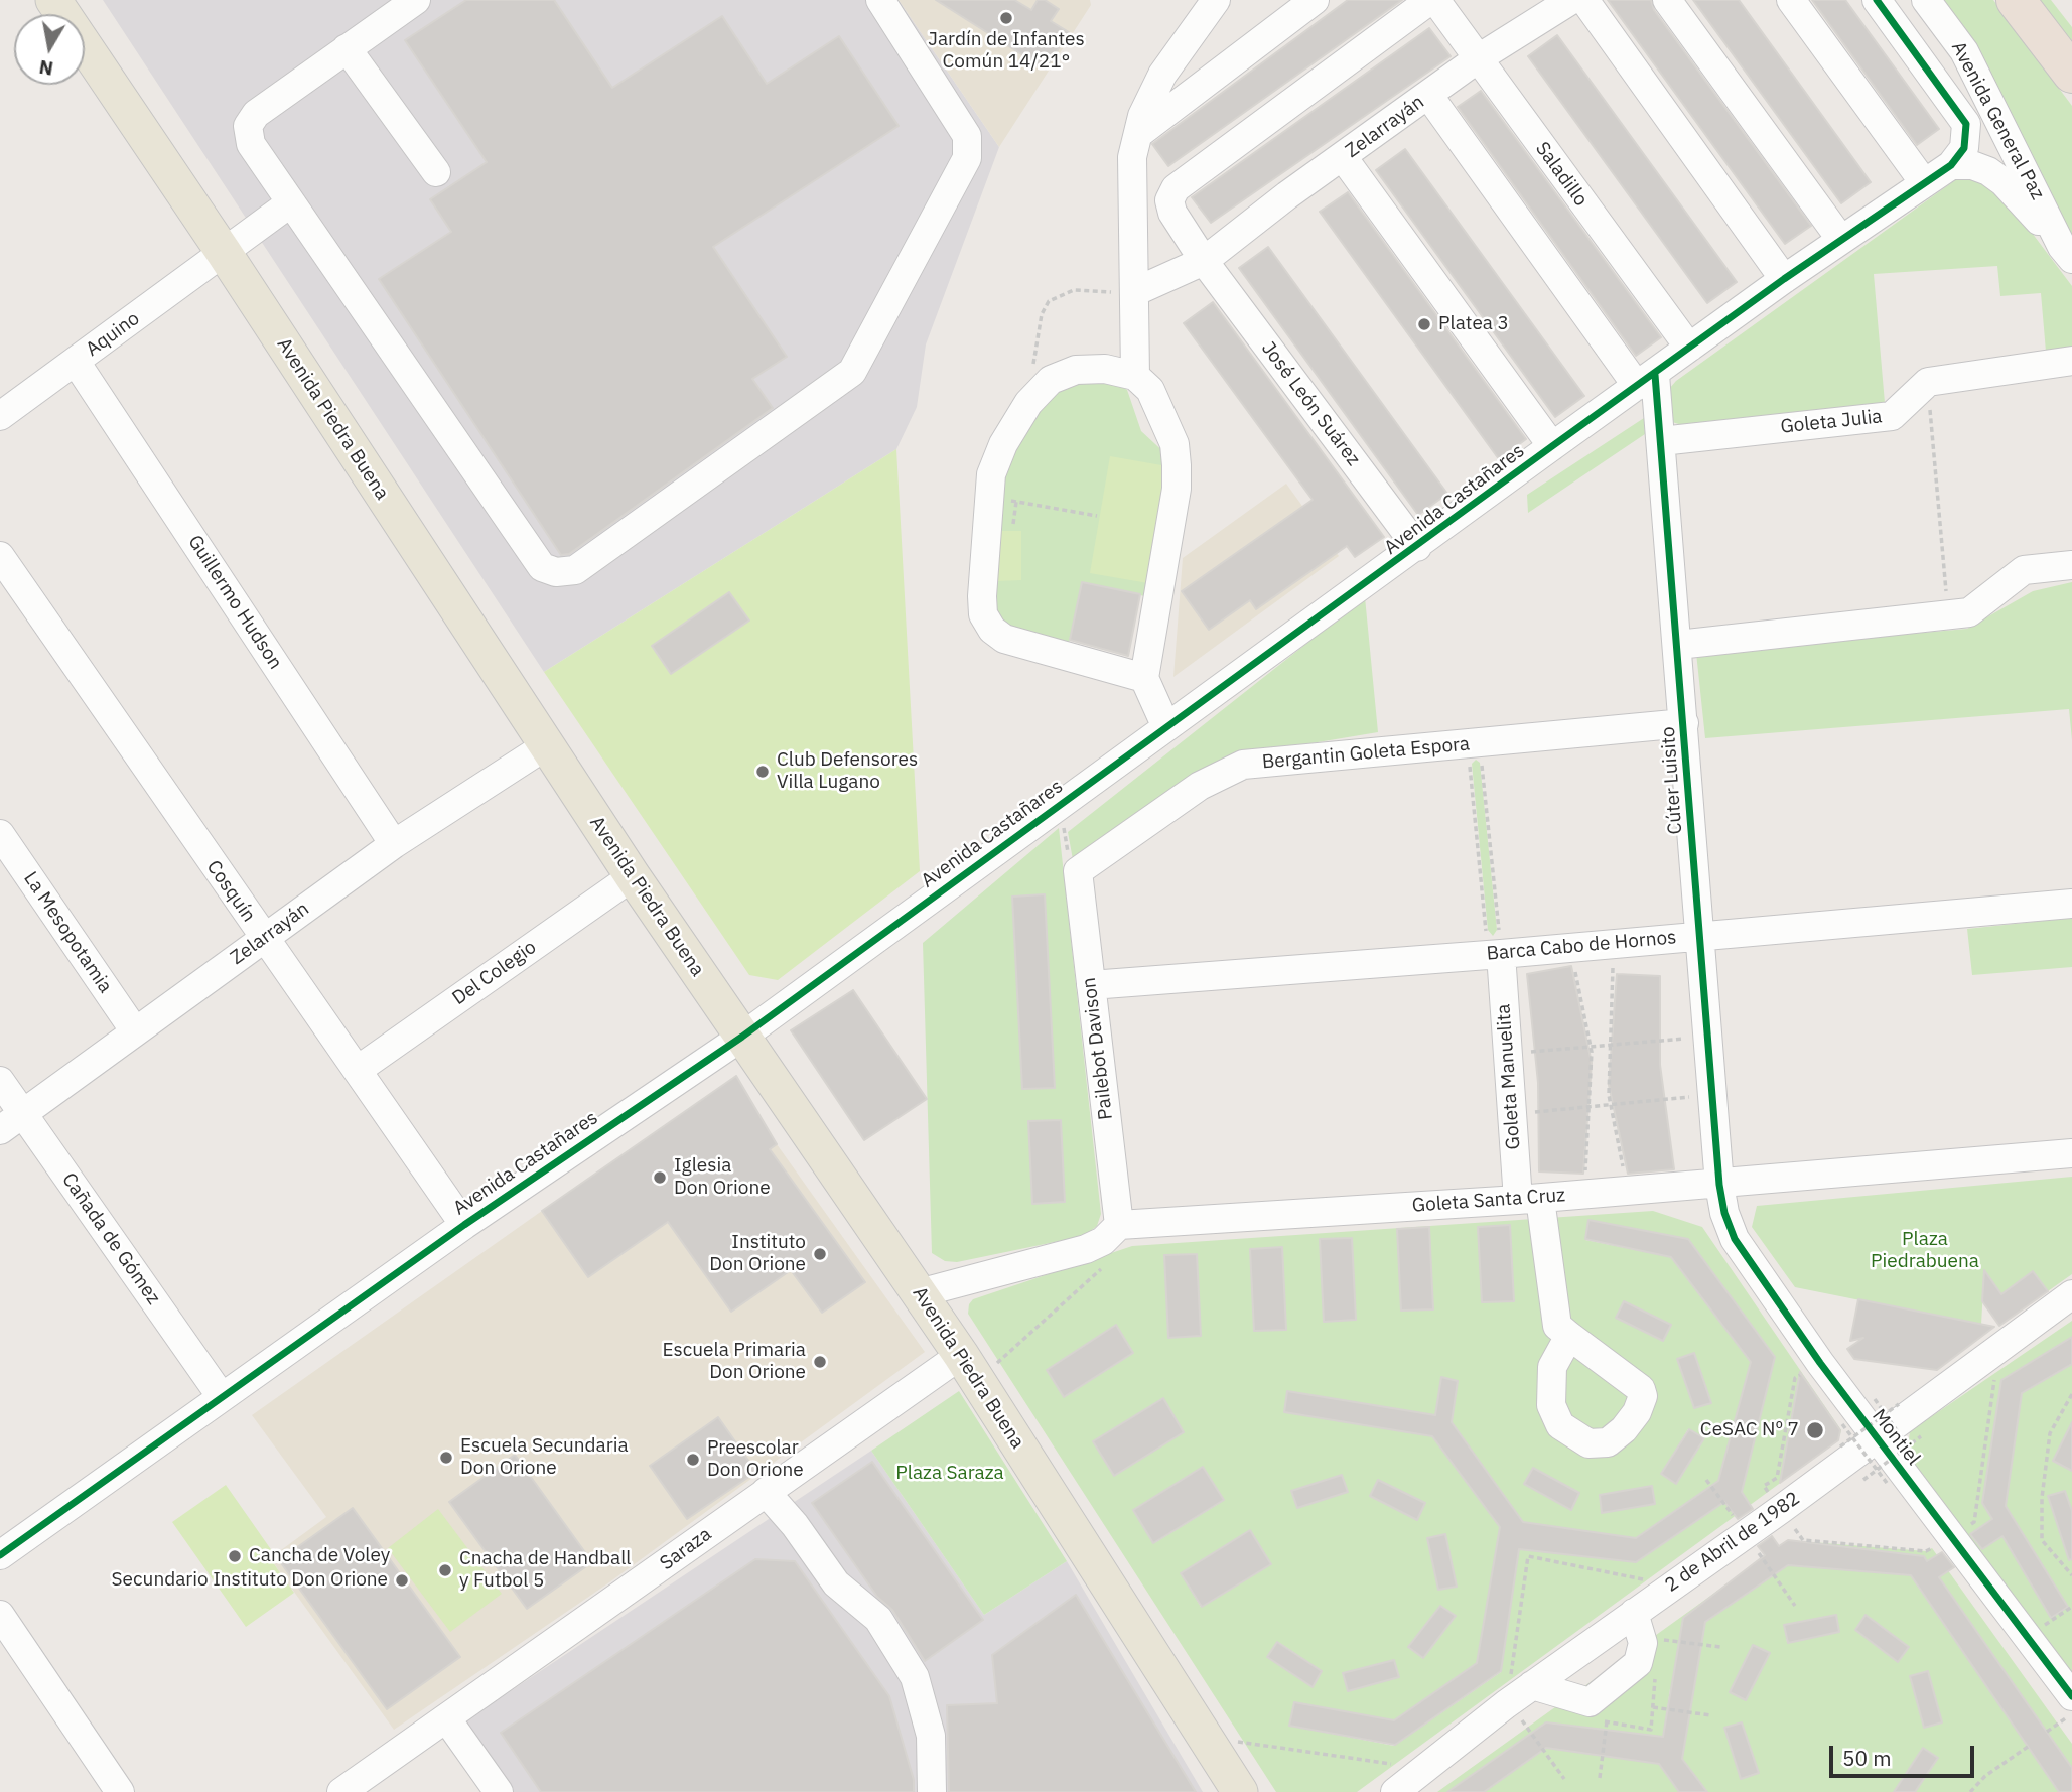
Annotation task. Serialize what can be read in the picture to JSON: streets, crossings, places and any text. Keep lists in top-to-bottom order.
{
  "streets": {
    "main road": ["Avenida Piedra Buena"],
    "street": [
      "Avenida General Paz",
      "Zelarrayán",
      "Saladillo",
      "Aquino",
      "José León Suárez",
      "Goleta Julia",
      "Avenida Castañares",
      "Guillermo Hudson",
      "Bergantin Goleta Espora",
      "Cúter Luisito",
      "Cosquín",
      "La Mesopotamia",
      "Barca Cabo de Hornos",
      "Del Colegio",
      "Pailebot Davison",
      "Goleta Manuelita",
      "Goleta Santa Cruz",
      "Cañada de Gómez",
      "Montiel",
      "2 de Abril de 1982",
      "Saraza"
    ]
  },
  "crossings": [
    ["Avenida General Paz", "Avenida Castañares"],
    ["Zelarrayán", "Saladillo"],
    ["Zelarrayán", "José León Suárez"],
    ["Zelarrayán", "Avenida Piedra Buena"],
    ["Zelarrayán", "Guillermo Hudson"],
    ["Zelarrayán", "Cosquín"],
    ["Zelarrayán", "La Mesopotamia"],
    ["Zelarrayán", "Cañada de Gómez"],
    ["Saladillo", "José León Suárez"],
    ["Saladillo", "Avenida Castañares"],
    ["Aquino", "Avenida Piedra Buena"],
    ["Aquino", "Guillermo Hudson"],
    ["José León Suárez", "Avenida Castañares"],
    ["Avenida Piedra Buena", "Avenida Castañares"],
    ["Avenida Piedra Buena", "Del Colegio"],
    ["Avenida Piedra Buena", "Saraza"],
    ["Goleta Julia", "Cúter Luisito"],
    ["Avenida Castañares", "Cúter Luisito"],
    ["Avenida Castañares", "Cosquín"],
    ["Avenida Castañares", "Cañada de Gómez"],
    ["Bergantin Goleta Espora", "Cúter Luisito"],
    ["Bergantin Goleta Espora", "Pailebot Davison"],
    ["Cúter Luisito", "Barca Cabo de Hornos"],
    ["Cúter Luisito", "Goleta Santa Cruz"],
    ["Cúter Luisito", "Montiel"],
    ["Cosquín", "Del Colegio"],
    ["Barca Cabo de Hornos", "Pailebot Davison"],
    ["Barca Cabo de Hornos", "Goleta Manuelita"],
    ["Pailebot Davison", "Goleta Santa Cruz"],
    ["Goleta Manuelita", "Goleta Santa Cruz"],
    ["Goleta Santa Cruz", "Montiel"],
    ["Montiel", "2 de Abril de 1982"]
  ],
  "parks": ["Plaza Piedrabuena", "Plaza Saraza"],
  "places": [
    "Jardín de Infantes Común 14/21°",
    "Platea 3",
    "Club Defensores Villa Lugano",
    "Iglesia Don Orione",
    "Instituto Don Orione",
    "Escuela Primaria Don Orione",
    "CeSAC Nº 7",
    "Escuela Secundaria Don Orione",
    "Preescolar Don Orione",
    "Cancha de Voley",
    "Cnacha de Handball y Futbol 5",
    "Secundario Instituto Don Orione"
  ],
  "scale_bar": "50 m",
  "north": "bottom"
}
